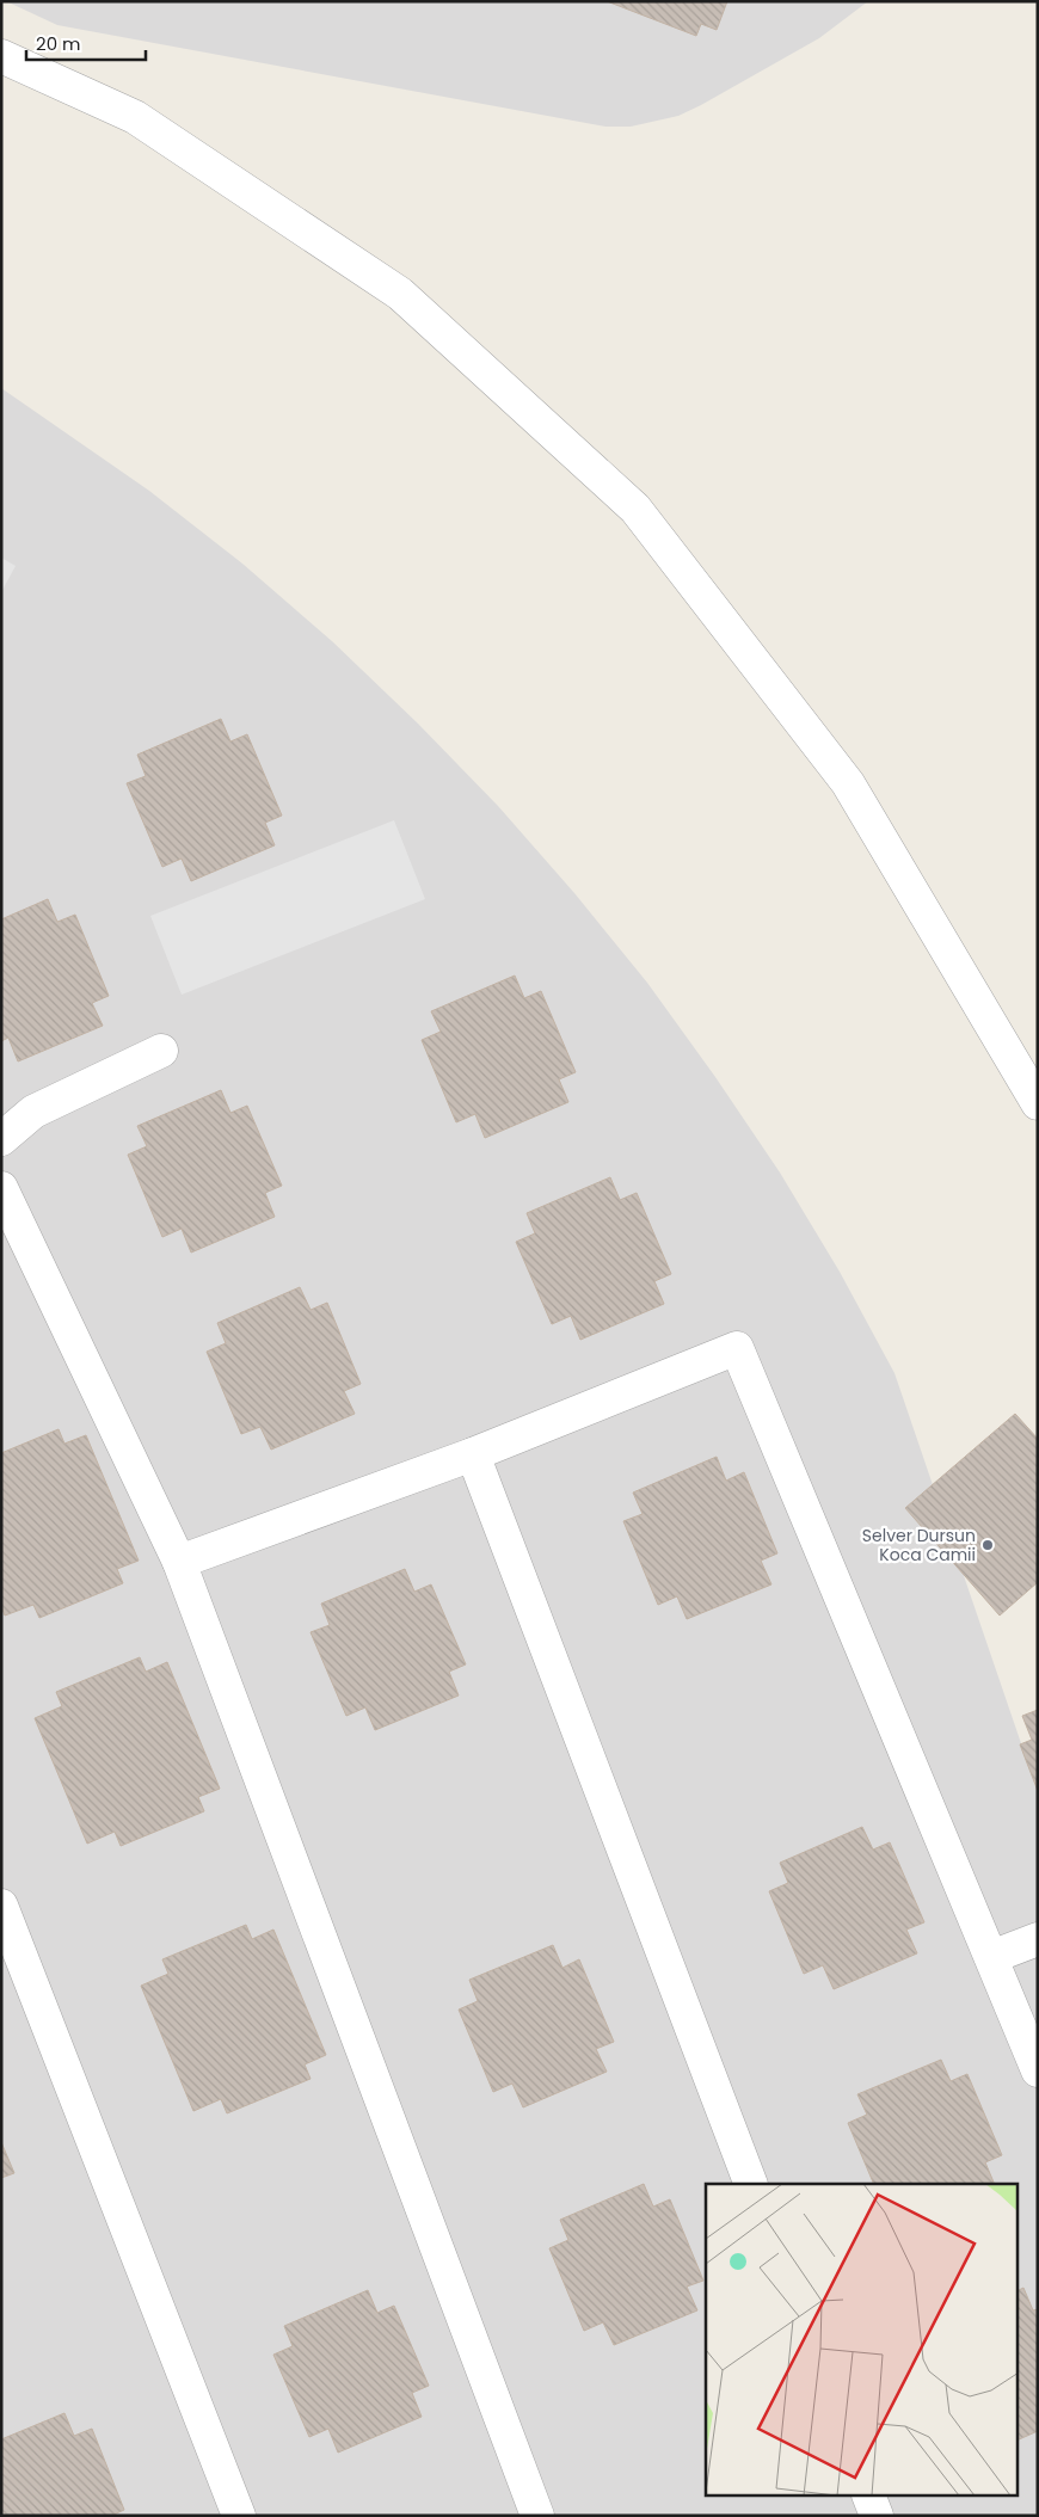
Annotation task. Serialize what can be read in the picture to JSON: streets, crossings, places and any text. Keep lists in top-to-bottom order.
{
  "places": ["Selver Dursun Koca Camii"],
  "scale_bar": "20 m"
}
